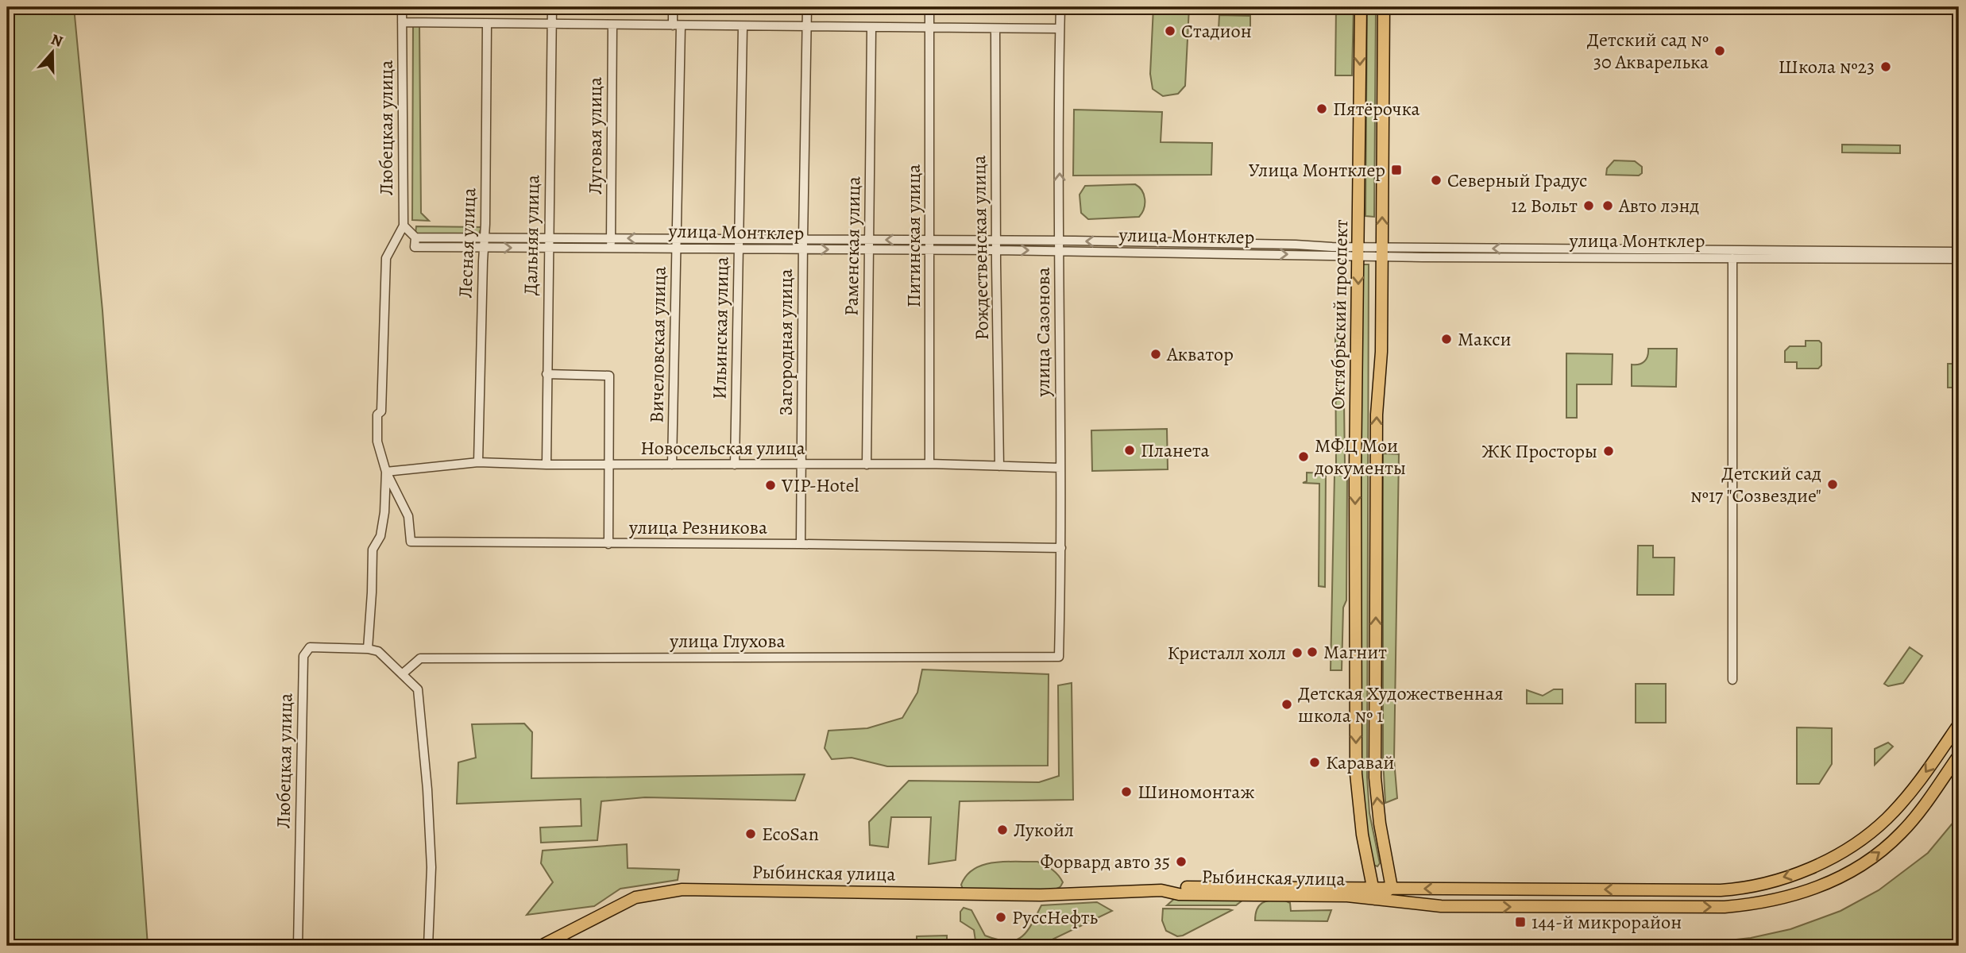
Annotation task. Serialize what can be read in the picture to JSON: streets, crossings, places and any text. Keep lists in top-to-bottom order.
{
  "streets": {
    "main road": ["Октябрьский проспект", "Рыбинская улица"],
    "street": [
      "Любецкая улица",
      "Луговая улица",
      "улица Монтклер",
      "Дальняя улица",
      "Питинская улица",
      "Лесная улица",
      "Раменская улица",
      "Рождественская улица",
      "Ильинская улица",
      "улица Сазонова",
      "Загородная улица",
      "Вичеловская улица",
      "Новосельская улица",
      "улица Резникова",
      "улица Глухова"
    ]
  },
  "crossings": [
    ["Любецкая улица", "Новосельская улица"],
    ["Любецкая улица", "улица Резникова"],
    ["Любецкая улица", "улица Глухова"],
    ["Луговая улица", "улица Монтклер"],
    ["улица Монтклер", "Дальняя улица"],
    ["улица Монтклер", "Питинская улица"],
    ["улица Монтклер", "Лесная улица"],
    ["улица Монтклер", "Раменская улица"],
    ["улица Монтклер", "Рождественская улица"],
    ["улица Монтклер", "Октябрьский проспект"],
    ["улица Монтклер", "Ильинская улица"],
    ["улица Монтклер", "улица Сазонова"],
    ["улица Монтклер", "Загородная улица"],
    ["улица Монтклер", "Вичеловская улица"],
    ["Дальняя улица", "Новосельская улица"],
    ["Питинская улица", "Новосельская улица"],
    ["Лесная улица", "Новосельская улица"],
    ["Раменская улица", "Новосельская улица"],
    ["Рождественская улица", "Новосельская улица"],
    ["Октябрьский проспект", "Рыбинская улица"],
    ["Ильинская улица", "Новосельская улица"],
    ["улица Сазонова", "Новосельская улица"],
    ["улица Сазонова", "улица Резникова"],
    ["улица Сазонова", "улица Глухова"],
    ["Загородная улица", "Новосельская улица"],
    ["Загородная улица", "улица Резникова"],
    ["Вичеловская улица", "Новосельская улица"],
    ["Новосельская улица", "улица Резникова"]
  ],
  "places": {
    "other": [
      "Стадион",
      "Детский сад № 30 Акварелька",
      "Школа №23",
      "Пятёрочка",
      "Северный Градус",
      "12 Вольт",
      "Авто лэнд",
      "Макси",
      "Акватор",
      "Планета",
      "ЖК Просторы",
      "МФЦ Мои документы",
      "Детский сад №17 \"Созвездие\"",
      "VIP-Hotel",
      "Магнит",
      "Кристалл холл",
      "Детская Художественная школа № 1",
      "Каравай",
      "Шиномонтаж",
      "Лукойл",
      "EcoSan",
      "Форвард авто 35",
      "РуссНефть"
    ],
    "transit": ["Улица Монтклер", "144-й микрорайон"]
  },
  "north": "top"
}
